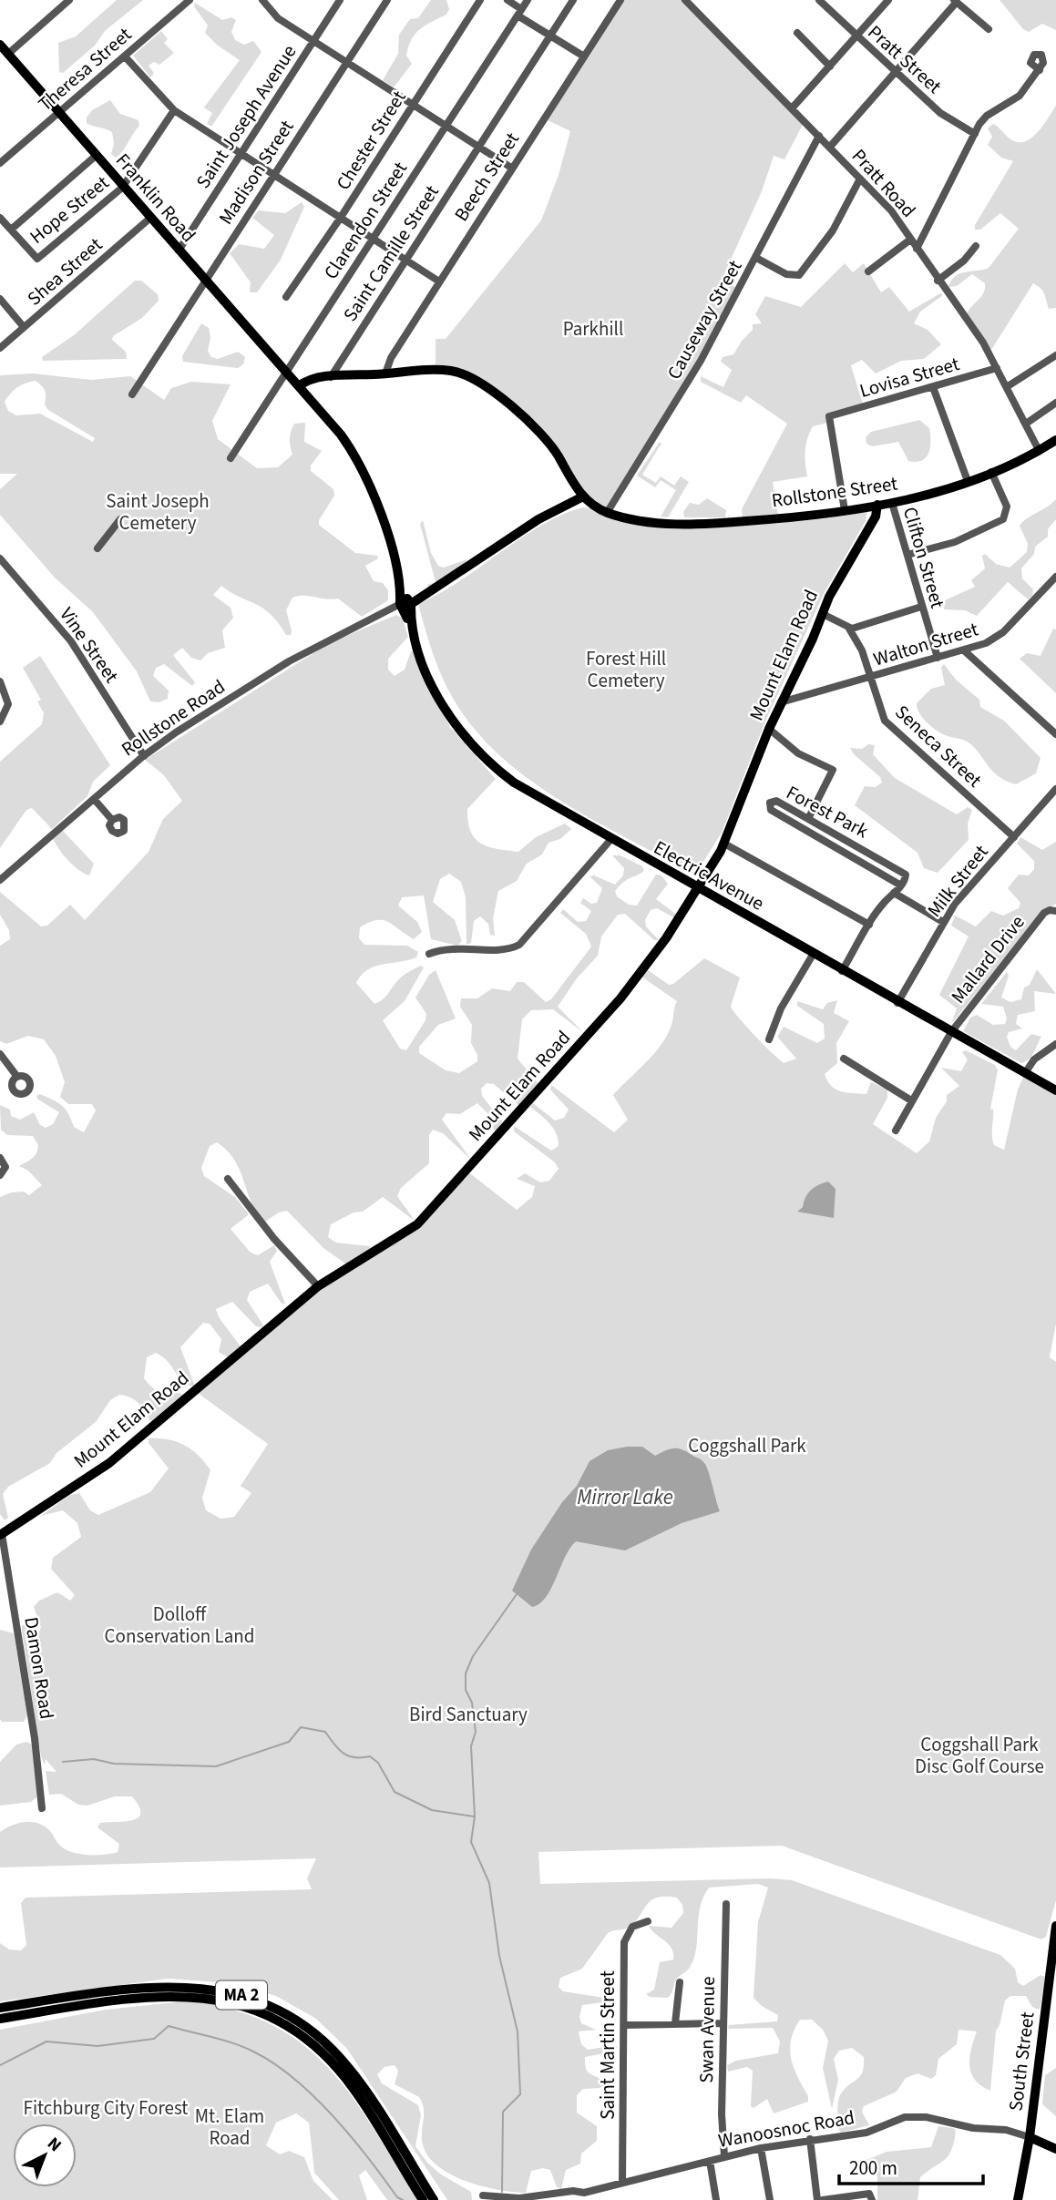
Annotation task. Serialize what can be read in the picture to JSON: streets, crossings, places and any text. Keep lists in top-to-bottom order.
{
  "streets": {
    "highway": ["MA 2"],
    "main road": [
      "Franklin Road",
      "Rollstone Street",
      "Mount Elam Road",
      "Rollstone Road",
      "Electric Avenue",
      "South Street",
      "Wanoosnoc Road"
    ],
    "street": [
      "Pratt Street",
      "Theresa Street",
      "Saint Joseph Avenue",
      "Chester Street",
      "Madison Street",
      "Beech Street",
      "Pratt Road",
      "Hope Street",
      "Clarendon Street",
      "Saint Camille Street",
      "Shea Street",
      "Causeway Street",
      "Lovisa Street",
      "Clifton Street",
      "Walton Street",
      "Vine Street",
      "Seneca Street",
      "Forest Park",
      "Milk Street",
      "Mallard Drive",
      "Damon Road",
      "Swan Avenue",
      "Saint Martin Street"
    ]
  },
  "crossings": [
    ["Theresa Street", "Franklin Road"],
    ["Saint Joseph Avenue", "Franklin Road"],
    ["Madison Street", "Franklin Road"],
    ["Pratt Road", "Causeway Street"],
    ["Pratt Road", "Lovisa Street"],
    ["Pratt Road", "Rollstone Street"],
    ["Franklin Road", "Hope Street"],
    ["Franklin Road", "Clarendon Street"],
    ["Franklin Road", "Shea Street"],
    ["Franklin Road", "Electric Avenue"],
    ["Clarendon Street", "Electric Avenue"],
    ["Causeway Street", "Rollstone Street"],
    ["Lovisa Street", "Rollstone Street"],
    ["Rollstone Street", "Clifton Street"],
    ["Rollstone Street", "Mount Elam Road"],
    ["Clifton Street", "Walton Street"],
    ["Walton Street", "Mount Elam Road"],
    ["Walton Street", "Seneca Street"],
    ["Vine Street", "Rollstone Road"],
    ["Mount Elam Road", "Electric Avenue"],
    ["Mount Elam Road", "Damon Road"],
    ["Rollstone Road", "Electric Avenue"],
    ["Seneca Street", "Milk Street"],
    ["Electric Avenue", "Milk Street"],
    ["Electric Avenue", "Mallard Drive"],
    ["Swan Avenue", "Wanoosnoc Road"],
    ["Saint Martin Street", "Wanoosnoc Road"],
    ["South Street", "Wanoosnoc Road"]
  ],
  "water": ["Mirror Lake"],
  "parks": [
    "Parkhill",
    "Saint Joseph Cemetery",
    "Forest Hill Cemetery",
    "Coggshall Park",
    "Dolloff Conservation Land",
    "Bird Sanctuary",
    "Coggshall Park Disc Golf Course",
    "Fitchburg City Forest",
    "Mt. Elam Road"
  ],
  "scale_bar": "200 m",
  "north": "top right"
}
